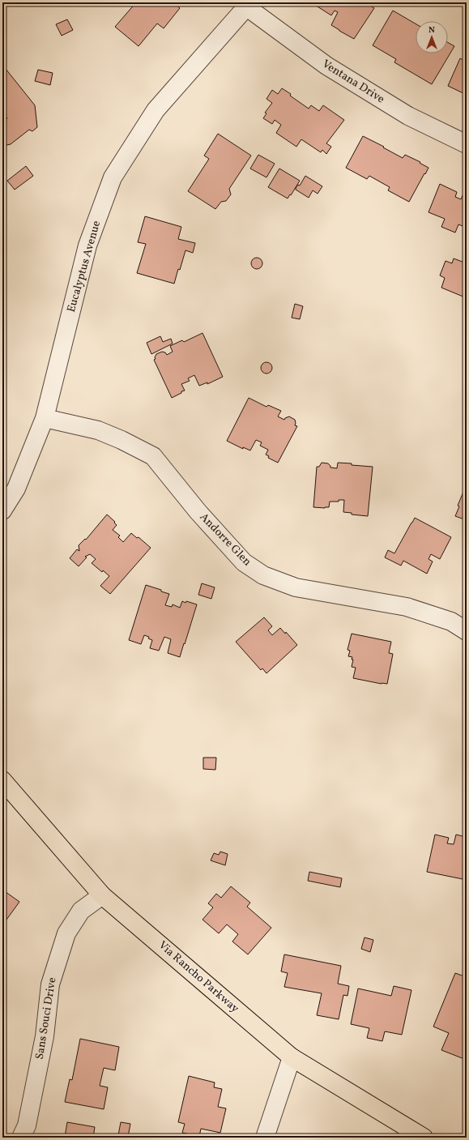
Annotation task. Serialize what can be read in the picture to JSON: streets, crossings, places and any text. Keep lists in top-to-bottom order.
{
  "streets": {
    "main road": ["Via Rancho Parkway"],
    "street": [
      "Ventana Drive",
      "Eucalyptus Avenue",
      "Andorre Glen",
      "Sans Souci Drive"
    ]
  },
  "crossings": [
    ["Ventana Drive", "Eucalyptus Avenue"],
    ["Eucalyptus Avenue", "Andorre Glen"],
    ["Via Rancho Parkway", "Sans Souci Drive"]
  ],
  "north": "top"
}
